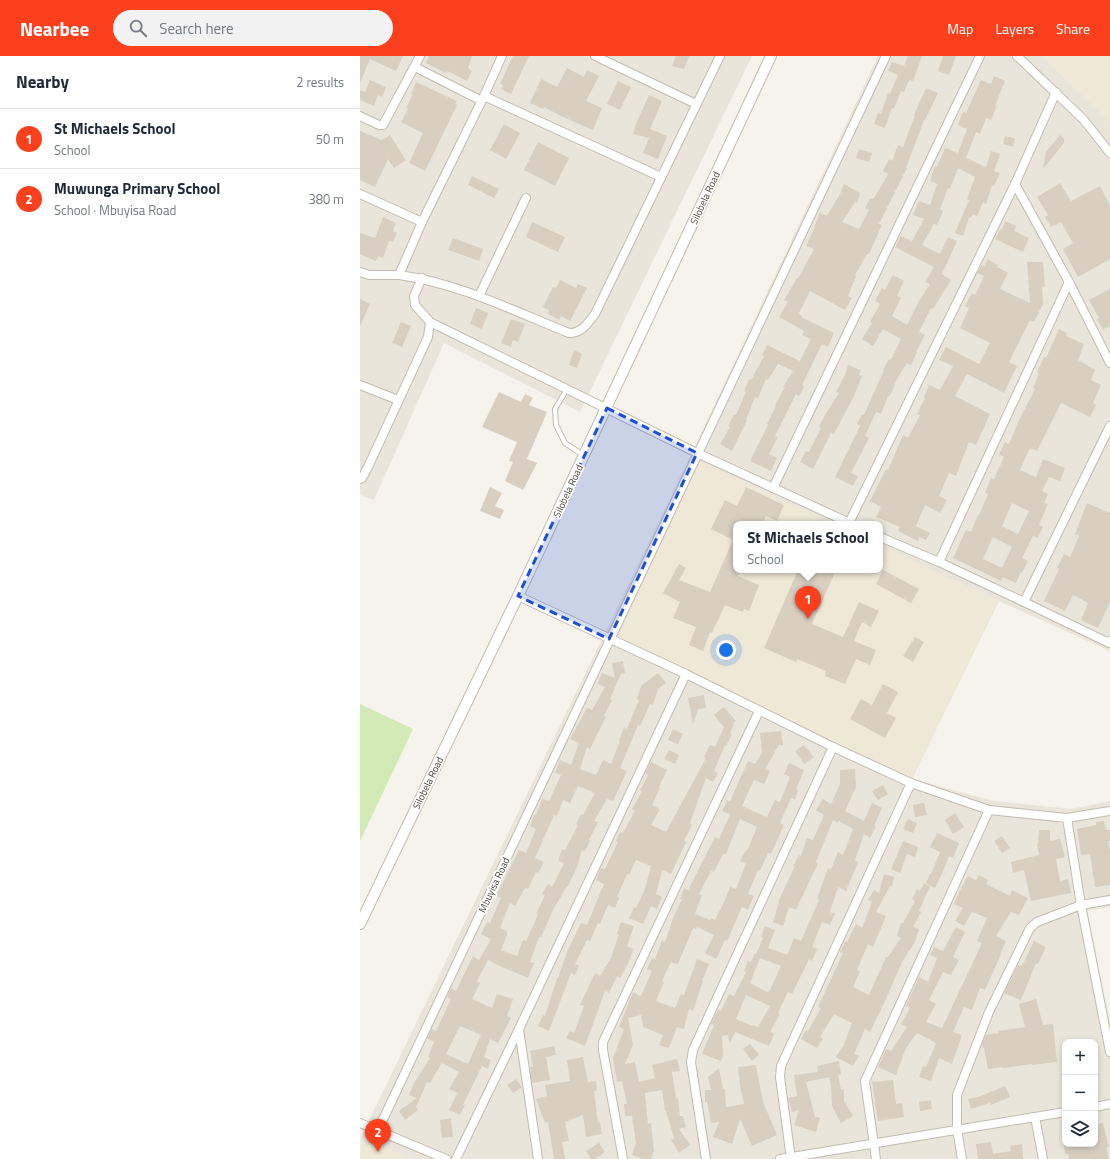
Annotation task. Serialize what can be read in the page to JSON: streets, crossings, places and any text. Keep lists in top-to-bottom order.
{
  "streets": {
    "street": ["Silobela Road", "Mbuyisa Road"]
  },
  "page": {
    "header": "Nearbee",
    "search": "Search here",
    "nav": ["Map", "Layers", "Share"],
    "heading": ["Nearby", "2 results"],
    "list": [
      {
        "mark": "1",
        "name": "St Michaels School",
        "note": "School",
        "value": "50 m"
      },
      {
        "mark": "2",
        "name": "Muwunga Primary School",
        "note": "School · Mbuyisa Road",
        "value": "380 m"
      }
    ],
    "popup": ["St Michaels School", "School"],
    "pins": ["1", "2"],
    "map_buttons": ["+", "−"]
  }
}
